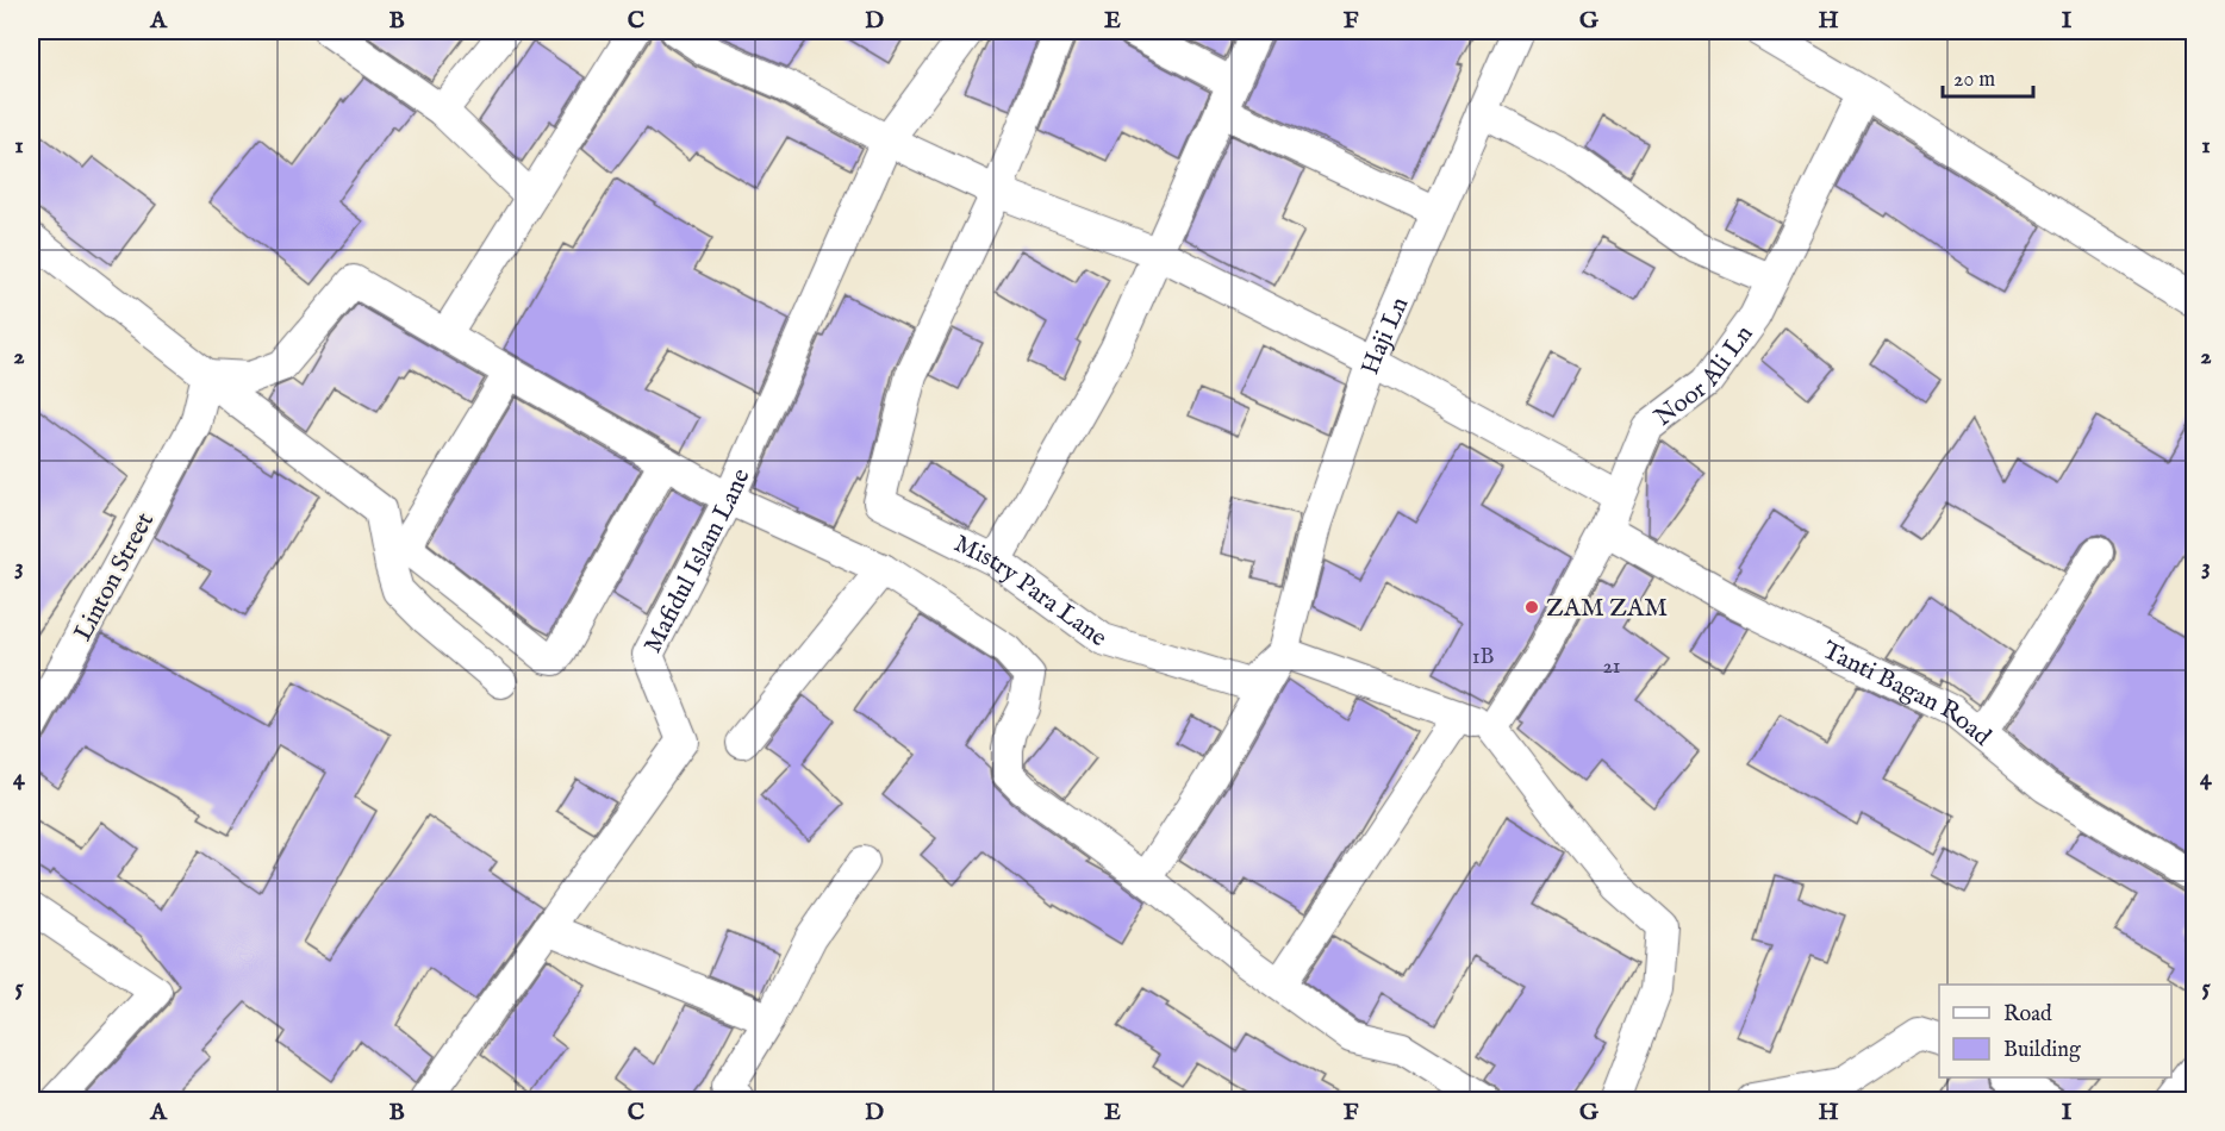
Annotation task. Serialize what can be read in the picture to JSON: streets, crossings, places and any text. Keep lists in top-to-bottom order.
{
  "streets": {
    "street": [
      "Haji Ln",
      "Noor Ali Ln",
      "Mafidul Islam Lane",
      "Linton Street",
      "Mistry Para Lane",
      "Tanti Bagan Road"
    ]
  },
  "crossings": [
    ["Haji Ln", "Mistry Para Lane"],
    ["Noor Ali Ln", "Tanti Bagan Road"]
  ],
  "places": ["ZAM ZAM"],
  "house_numbers": ["1B", "21"],
  "legend": ["Road", "Building"],
  "scale_bar": "20 m",
  "grid": {
    "columns": [
      "A",
      "B",
      "C",
      "D",
      "E",
      "F",
      "G",
      "H",
      "I"
    ],
    "rows": [
      "1",
      "2",
      "3",
      "4",
      "5"
    ]
  }
}
